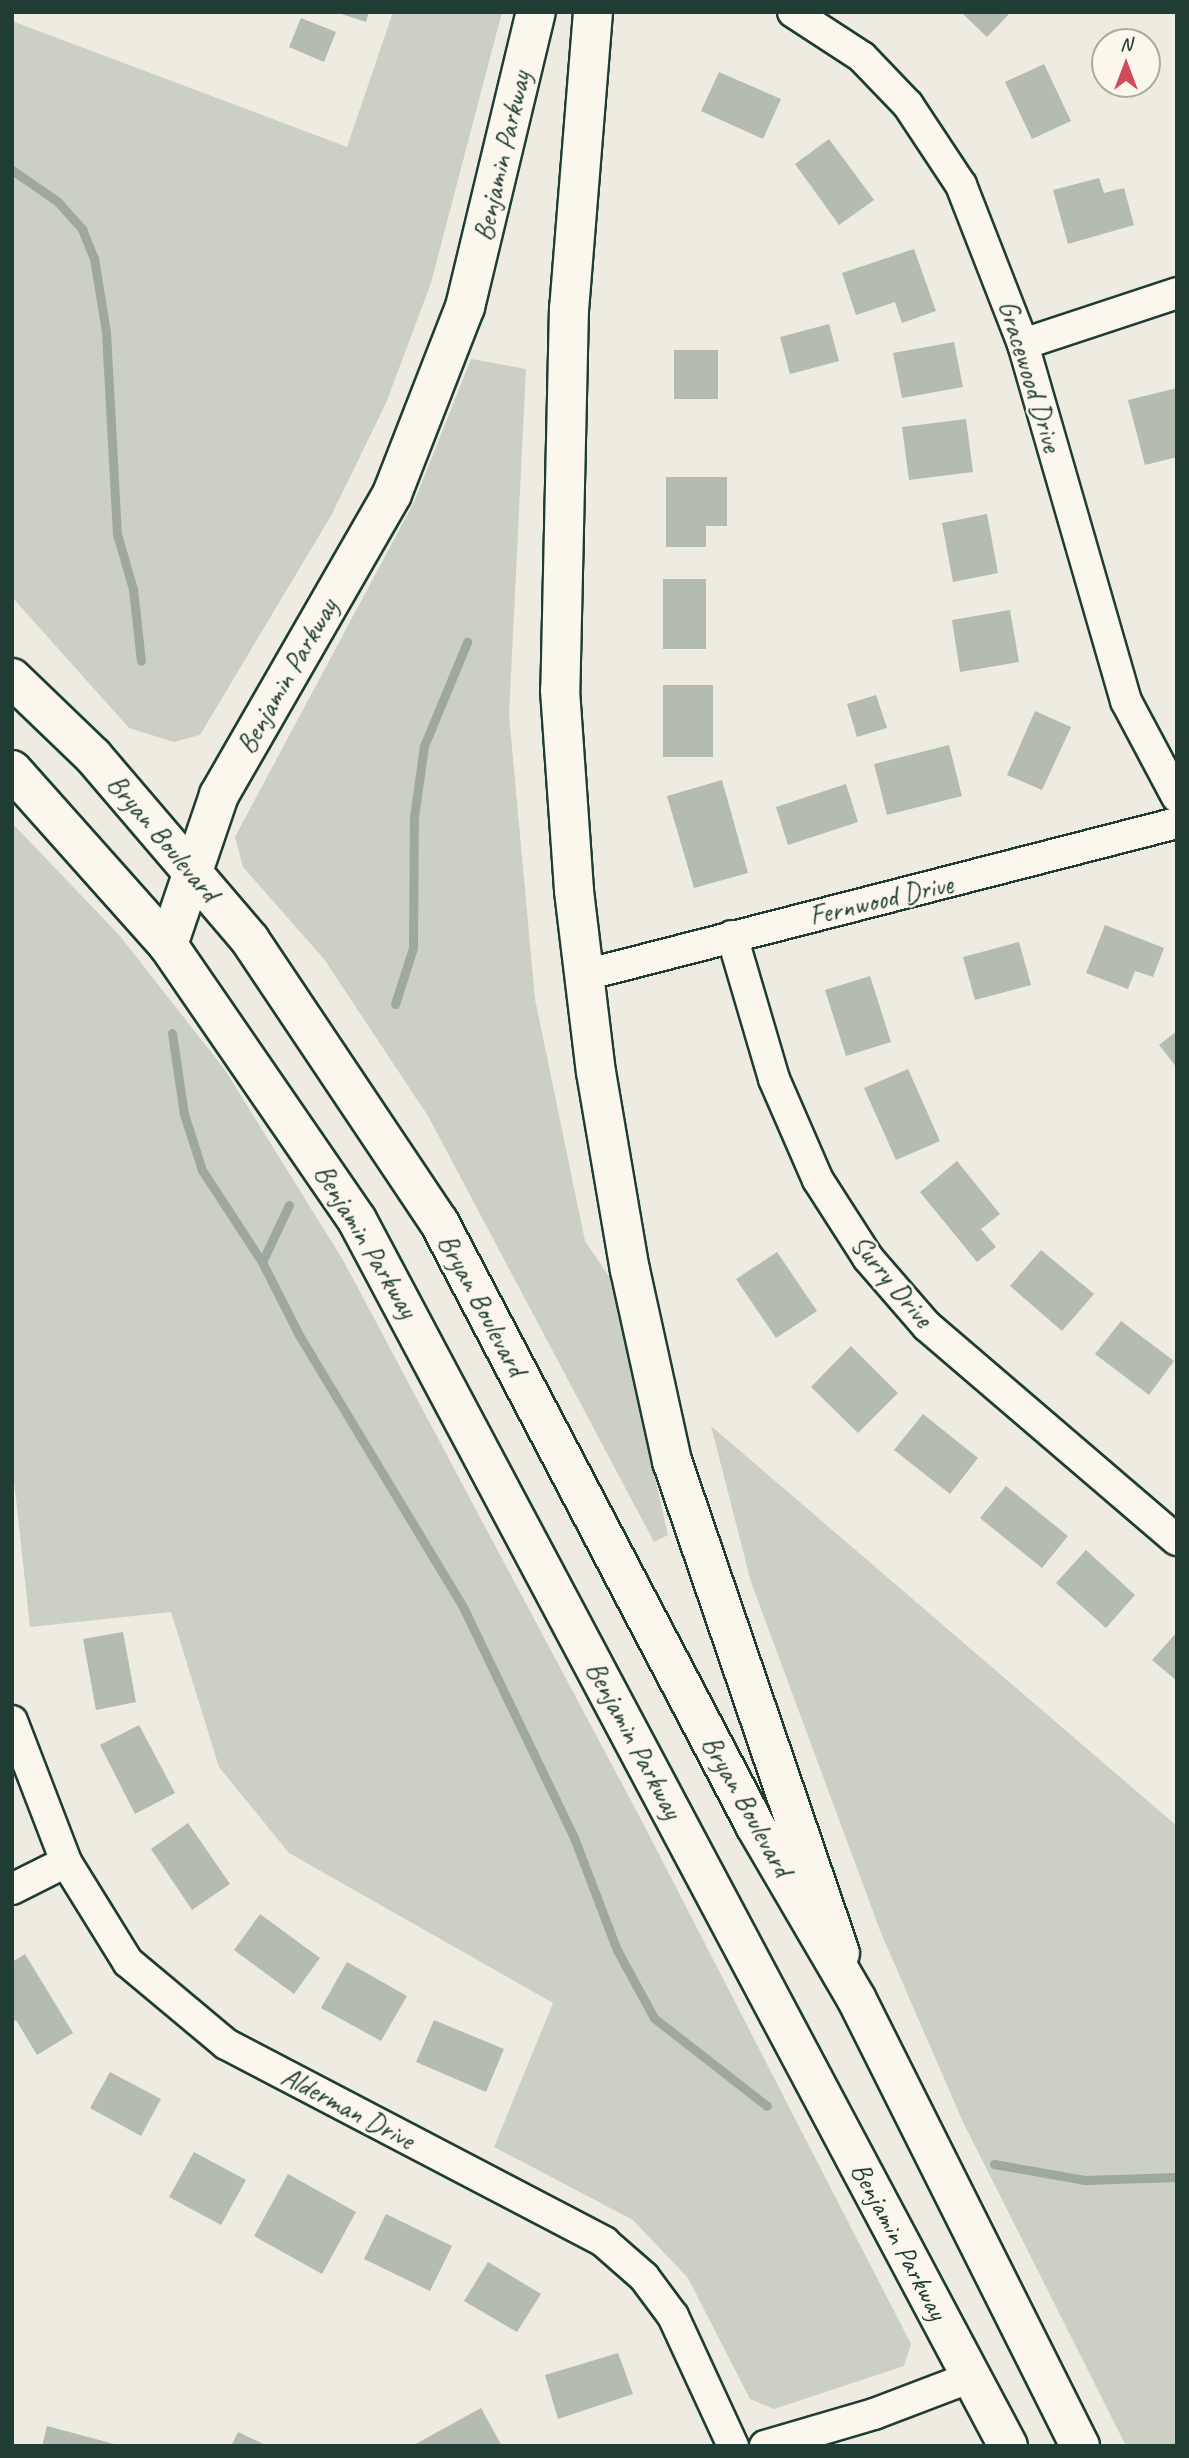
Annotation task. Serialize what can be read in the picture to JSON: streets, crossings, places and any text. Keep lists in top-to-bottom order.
{
  "streets": {
    "main road": ["Benjamin Parkway", "Bryan Boulevard"],
    "street": [
      "Gracewood Drive",
      "Fernwood Drive",
      "Surry Drive",
      "Alderman Drive"
    ]
  },
  "crossings": [
    ["Benjamin Parkway", "Bryan Boulevard"],
    ["Fernwood Drive", "Surry Drive"]
  ],
  "north": "top"
}
